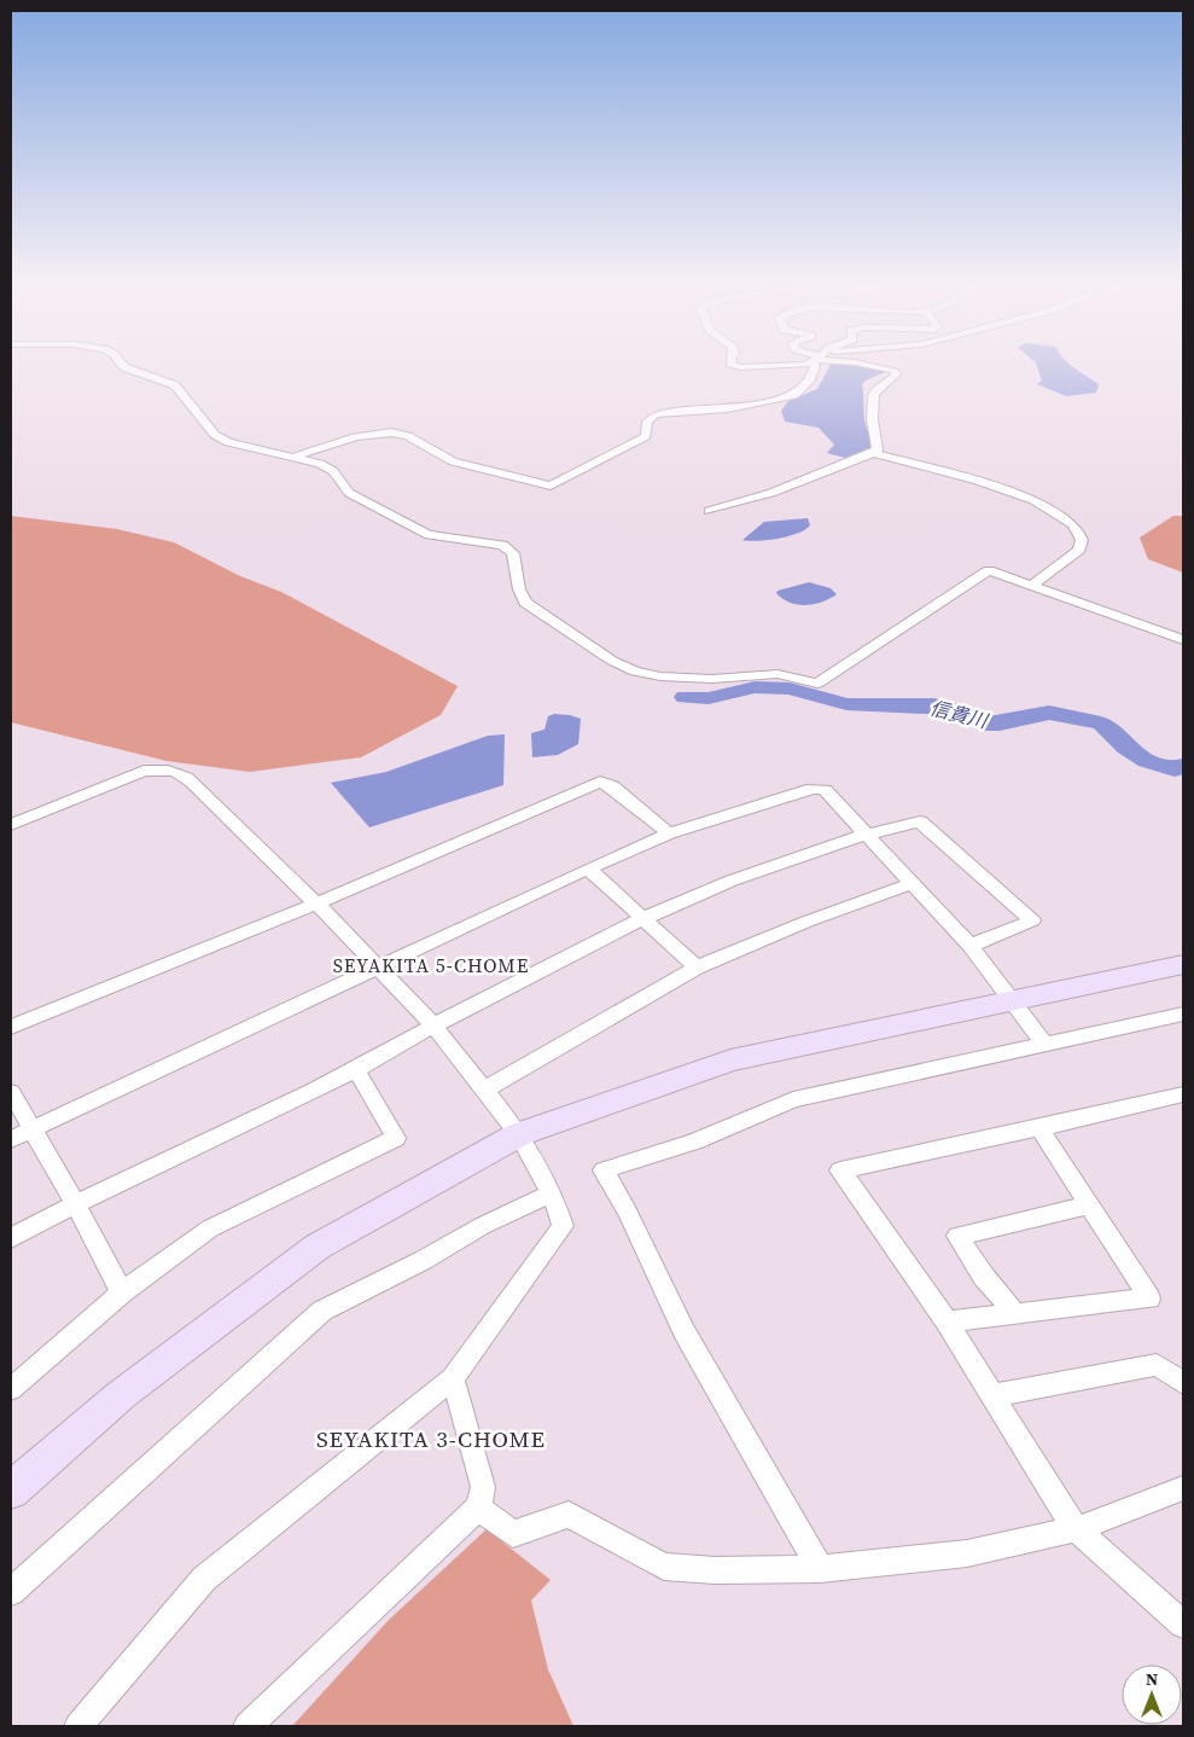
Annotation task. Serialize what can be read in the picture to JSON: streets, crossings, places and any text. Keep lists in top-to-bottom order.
{
  "districts": ["SEYAKITA 5-CHOME", "SEYAKITA 3-CHOME"],
  "water": ["信貴川"],
  "north": "top"
}
